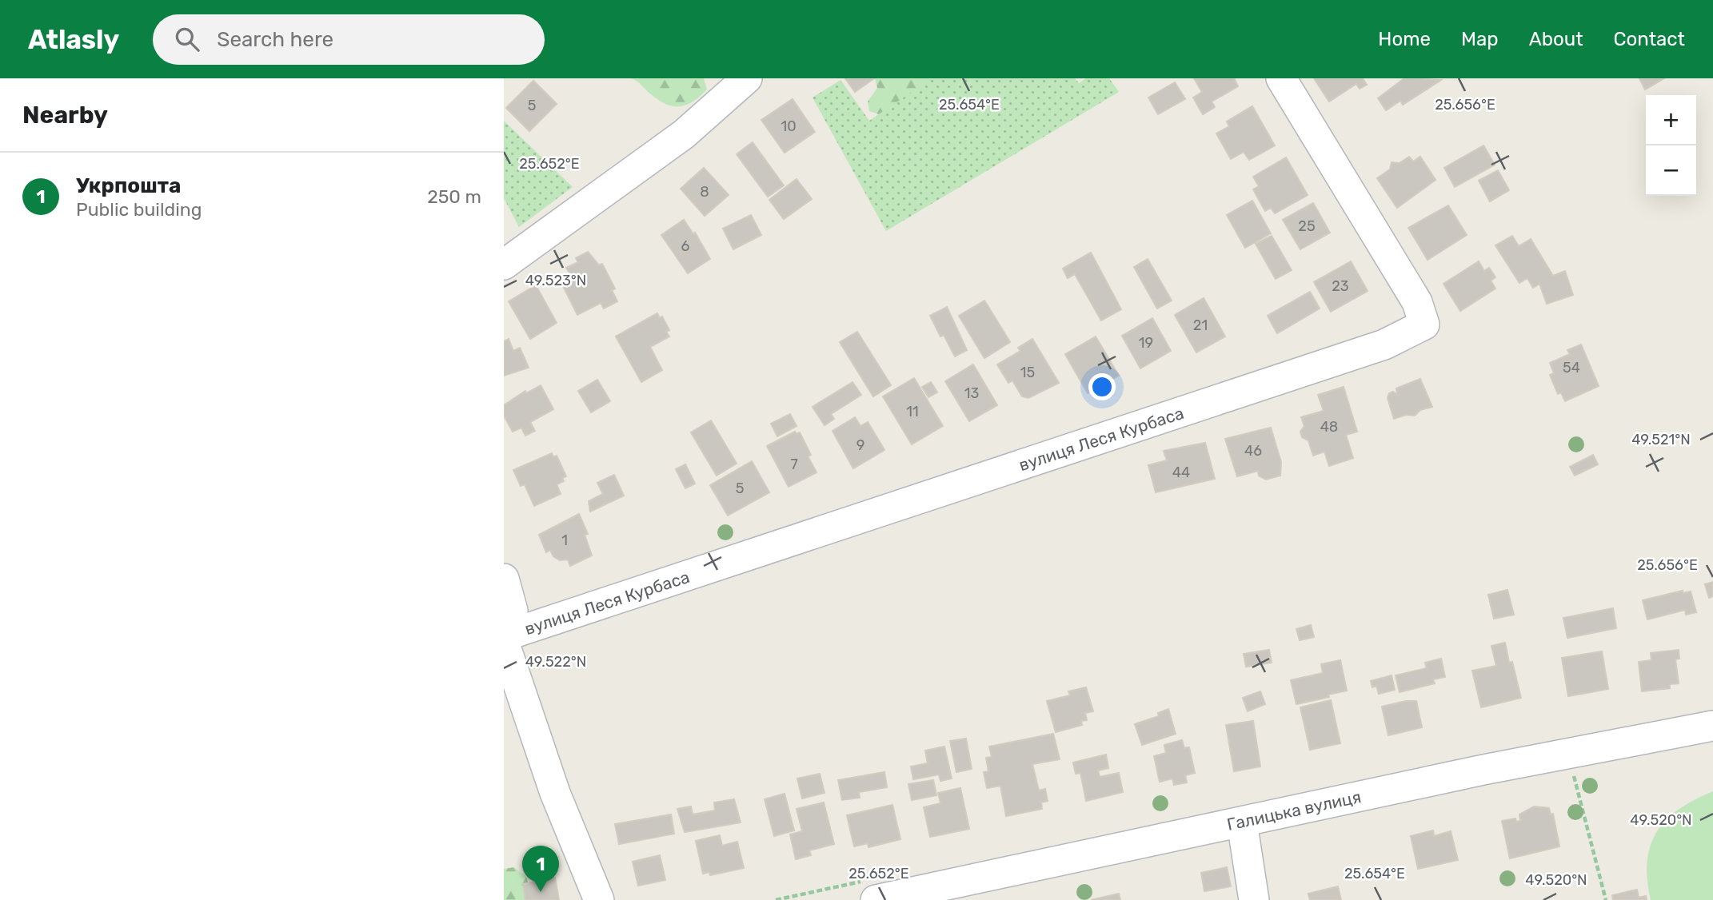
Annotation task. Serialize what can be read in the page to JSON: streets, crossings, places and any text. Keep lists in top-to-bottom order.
{
  "streets": {
    "street": ["вулиця Леся Курбаса", "Галицька вулиця"]
  },
  "house_numbers": [
    "5",
    "10",
    "8",
    "25",
    "6",
    "23",
    "21",
    "19",
    "54",
    "15",
    "13",
    "11",
    "48",
    "9",
    "46",
    "7",
    "44",
    "5",
    "1"
  ],
  "page": {
    "header": "Atlasly",
    "search": "Search here",
    "nav": [
      "Home",
      "Map",
      "About",
      "Contact"
    ],
    "heading": "Nearby",
    "map_buttons": ["+", "−"],
    "list": [
      {
        "mark": "1",
        "name": "Укрпошта",
        "note": "Public building",
        "value": "250 m"
      }
    ],
    "pins": "1"
  },
  "coordinates": [
    "25.654°E",
    "25.656°E",
    "25.652°E",
    "49.523°N",
    "49.521°N",
    "49.522°N",
    "49.520°N"
  ]
}
